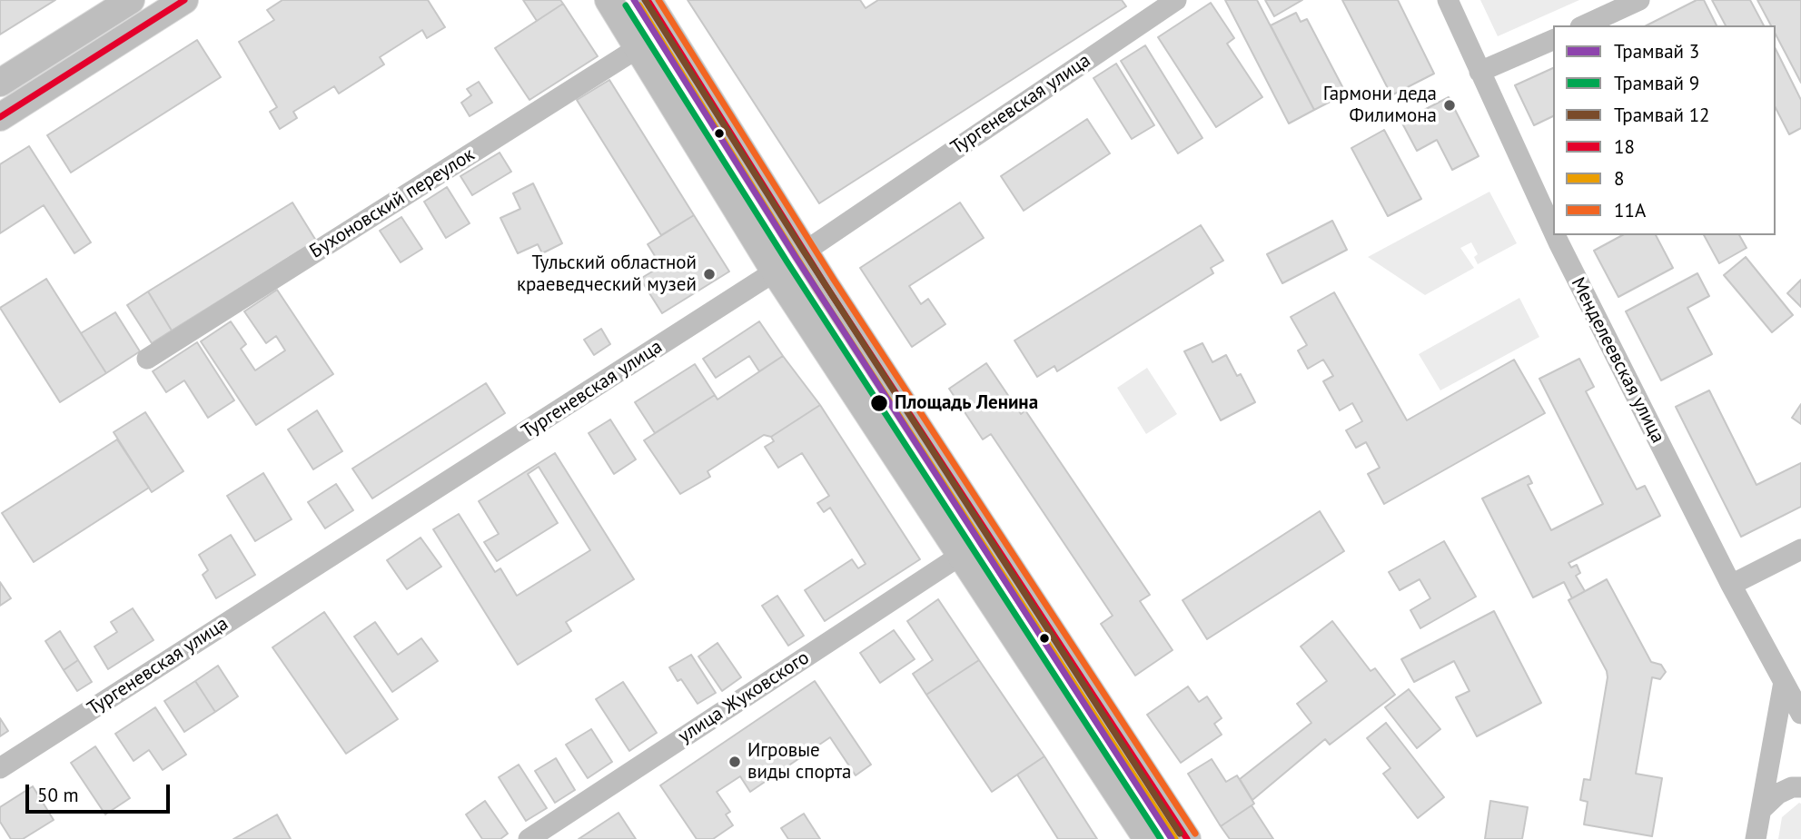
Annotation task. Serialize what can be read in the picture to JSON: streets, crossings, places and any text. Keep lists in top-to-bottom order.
{
  "streets": {
    "main road": ["Тургеневская улица"],
    "street": ["Бухоновский переулок", "Менделеевская улица", "улица Жуковского"]
  },
  "places": [
    "Гармони деда Филимона",
    "Тульский областной краеведческий музей",
    "Площадь Ленина",
    "Игровые виды спорта"
  ],
  "lines": [
    "tram line 3",
    "tram line 12",
    "transit line 18",
    "transit line 11А",
    "tram line 9",
    "transit line 8"
  ],
  "legend": [
    "Трамвай 3",
    "Трамвай 9",
    "Трамвай 12",
    "18",
    "8",
    "11А"
  ],
  "scale_bar": "50 m"
}
